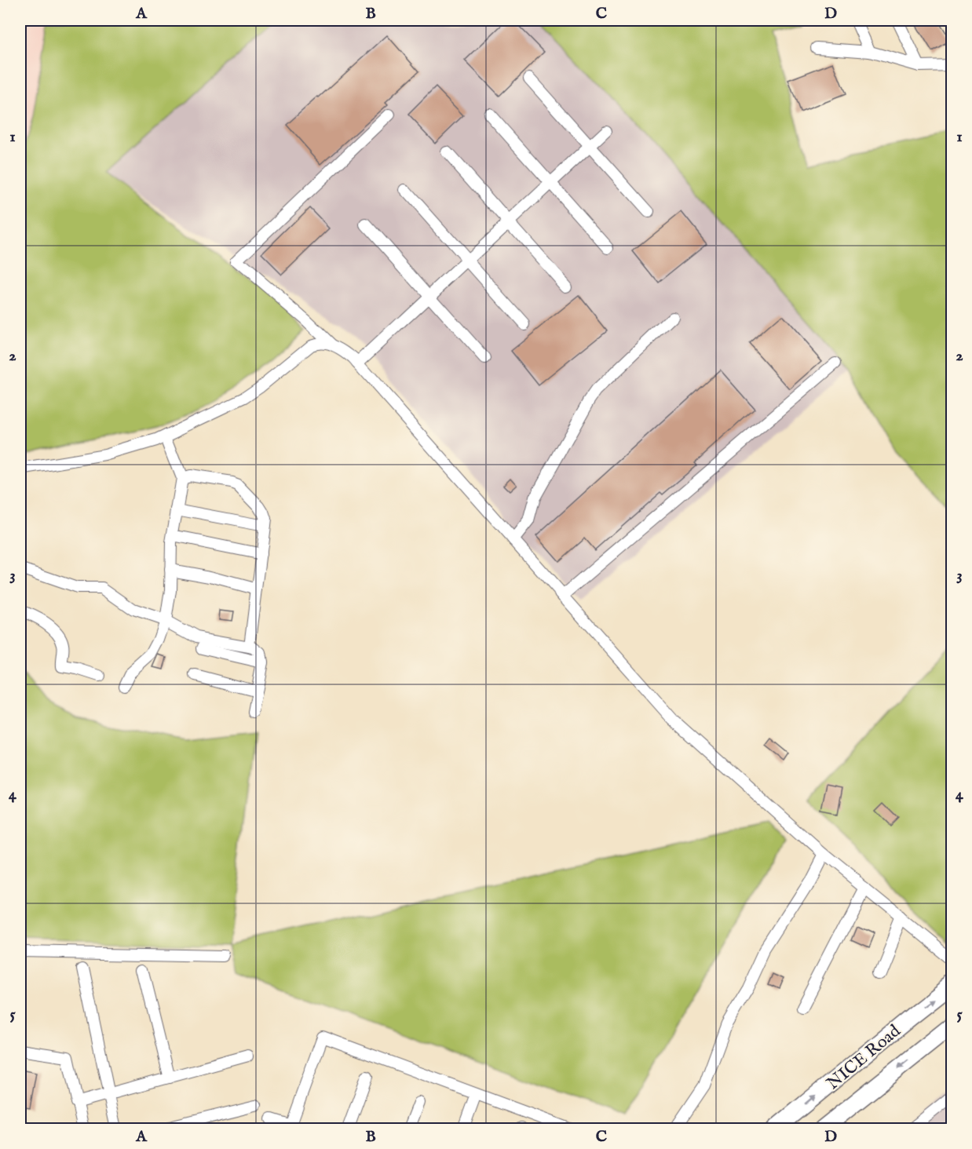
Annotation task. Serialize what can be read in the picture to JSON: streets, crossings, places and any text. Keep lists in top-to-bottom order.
{
  "streets": {
    "highway": ["NICE Road"]
  },
  "grid": {
    "columns": [
      "A",
      "B",
      "C",
      "D"
    ],
    "rows": [
      "1",
      "2",
      "3",
      "4",
      "5"
    ]
  }
}
